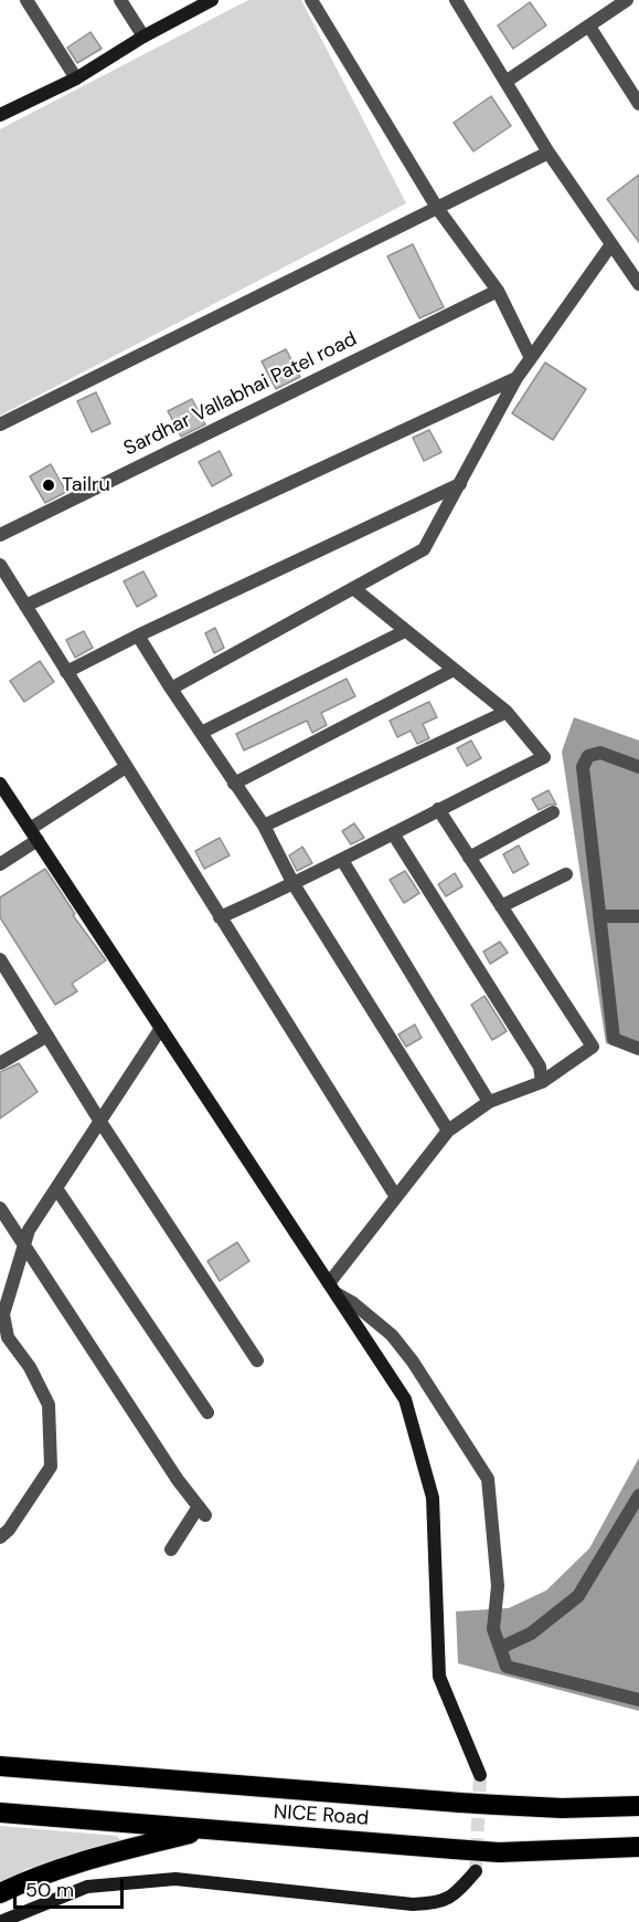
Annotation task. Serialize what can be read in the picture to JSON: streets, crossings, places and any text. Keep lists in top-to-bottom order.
{
  "streets": {
    "highway": ["NICE Road"],
    "street": ["Sardhar Vallabhai Patel road"]
  },
  "places": ["Tailru"],
  "scale_bar": "50 m"
}
